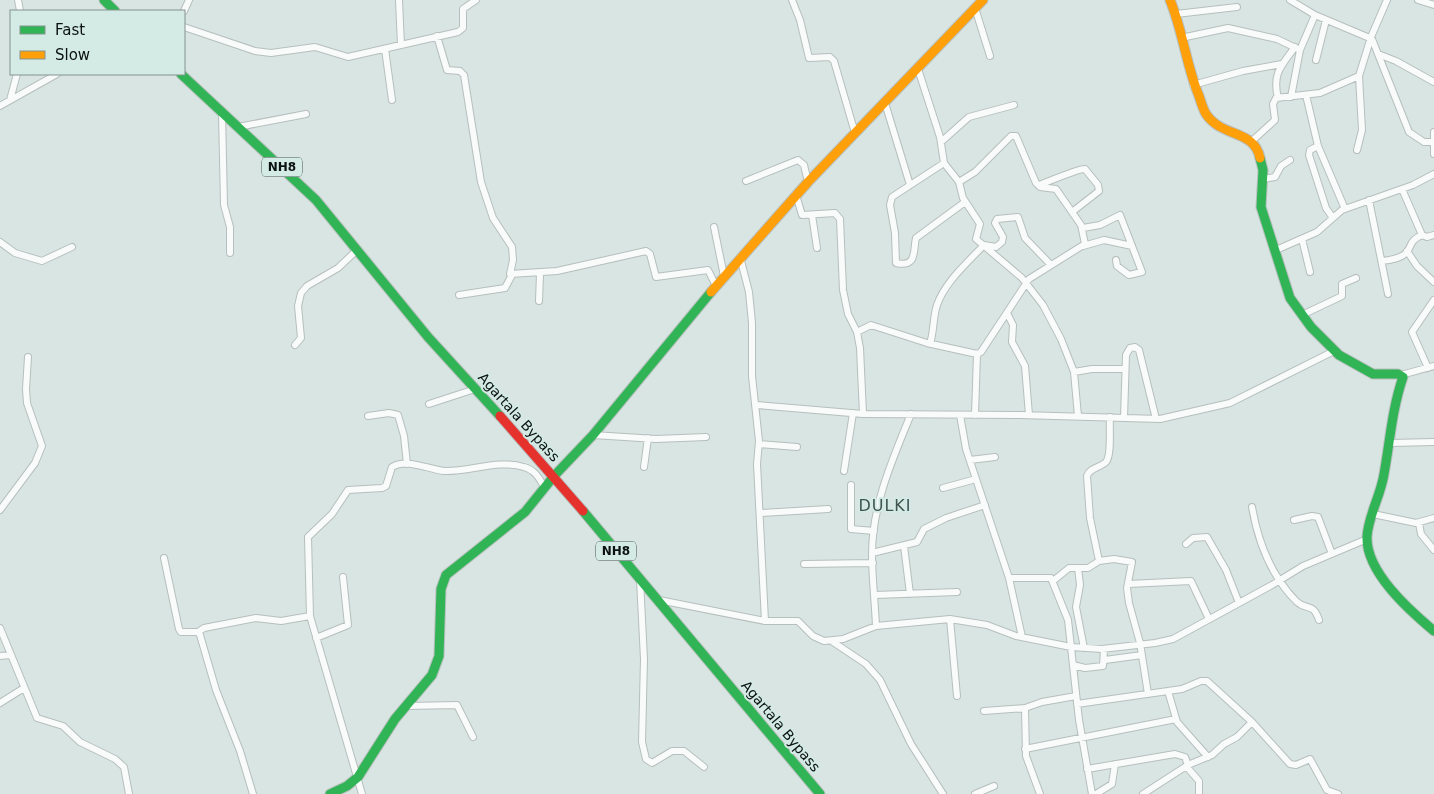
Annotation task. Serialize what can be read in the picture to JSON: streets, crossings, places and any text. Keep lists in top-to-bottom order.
{
  "streets": {
    "main road": ["NH8", "Agartala Bypass"]
  },
  "districts": ["DULKI"],
  "legend": ["Fast", "Slow"]
}
